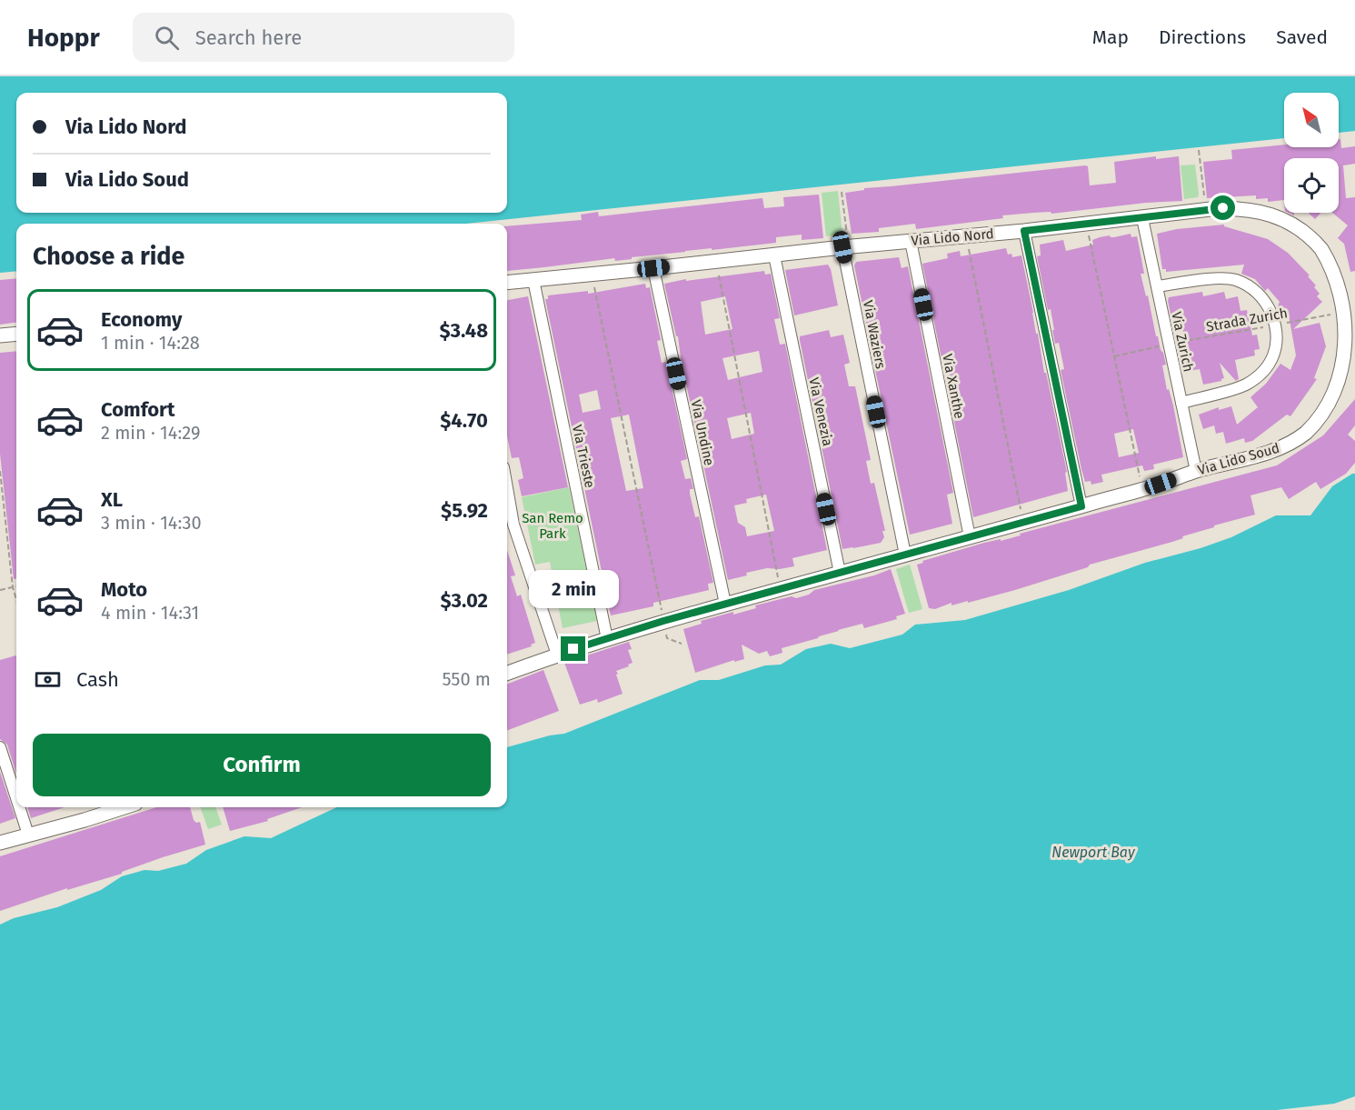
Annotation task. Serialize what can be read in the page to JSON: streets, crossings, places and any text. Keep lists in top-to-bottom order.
{
  "streets": {
    "street": [
      "Via Lido Nord",
      "Via Waziers",
      "Via Zurich",
      "Via Xanthe",
      "Via Venezia",
      "Via Undine",
      "Via Trieste",
      "Via Lido Soud"
    ],
    "path": ["Strada Zurich"]
  },
  "crossings": [
    ["Via Lido Nord", "Strada Zurich"],
    ["Via Lido Nord", "Via Waziers"],
    ["Via Lido Nord", "Via Zurich"],
    ["Via Lido Nord", "Via Xanthe"],
    ["Via Lido Nord", "Via Venezia"],
    ["Via Lido Nord", "Via Undine"],
    ["Via Lido Nord", "Via Trieste"],
    ["Via Lido Nord", "Via Lido Soud"],
    ["Strada Zurich", "Via Zurich"],
    ["Strada Zurich", "Via Lido Soud"],
    ["Via Waziers", "Via Lido Soud"],
    ["Via Zurich", "Via Lido Soud"],
    ["Via Xanthe", "Via Lido Soud"],
    ["Via Venezia", "Via Lido Soud"],
    ["Via Undine", "Via Lido Soud"],
    ["Via Trieste", "Via Lido Soud"]
  ],
  "water": ["Newport Bay"],
  "parks": ["San Remo Park"],
  "north": "top left",
  "page": {
    "header": "Hoppr",
    "search": "Search here",
    "nav": ["Map", "Directions", "Saved"],
    "banner": ["Via Lido Nord", "Via Lido Soud"],
    "heading": "Choose a ride",
    "list": [
      {
        "name": "Economy",
        "note": "1 min · 14:28",
        "value": "$3.48"
      },
      {
        "name": "Comfort",
        "note": "2 min · 14:29",
        "value": "$4.70"
      },
      {
        "name": "XL",
        "note": "3 min · 14:30",
        "value": "$5.92"
      },
      {
        "name": "Moto",
        "note": "4 min · 14:31",
        "value": "$3.02"
      }
    ],
    "bubble": "2 min",
    "pay": ["Cash", "550 m"],
    "buttons": "Confirm"
  }
}
